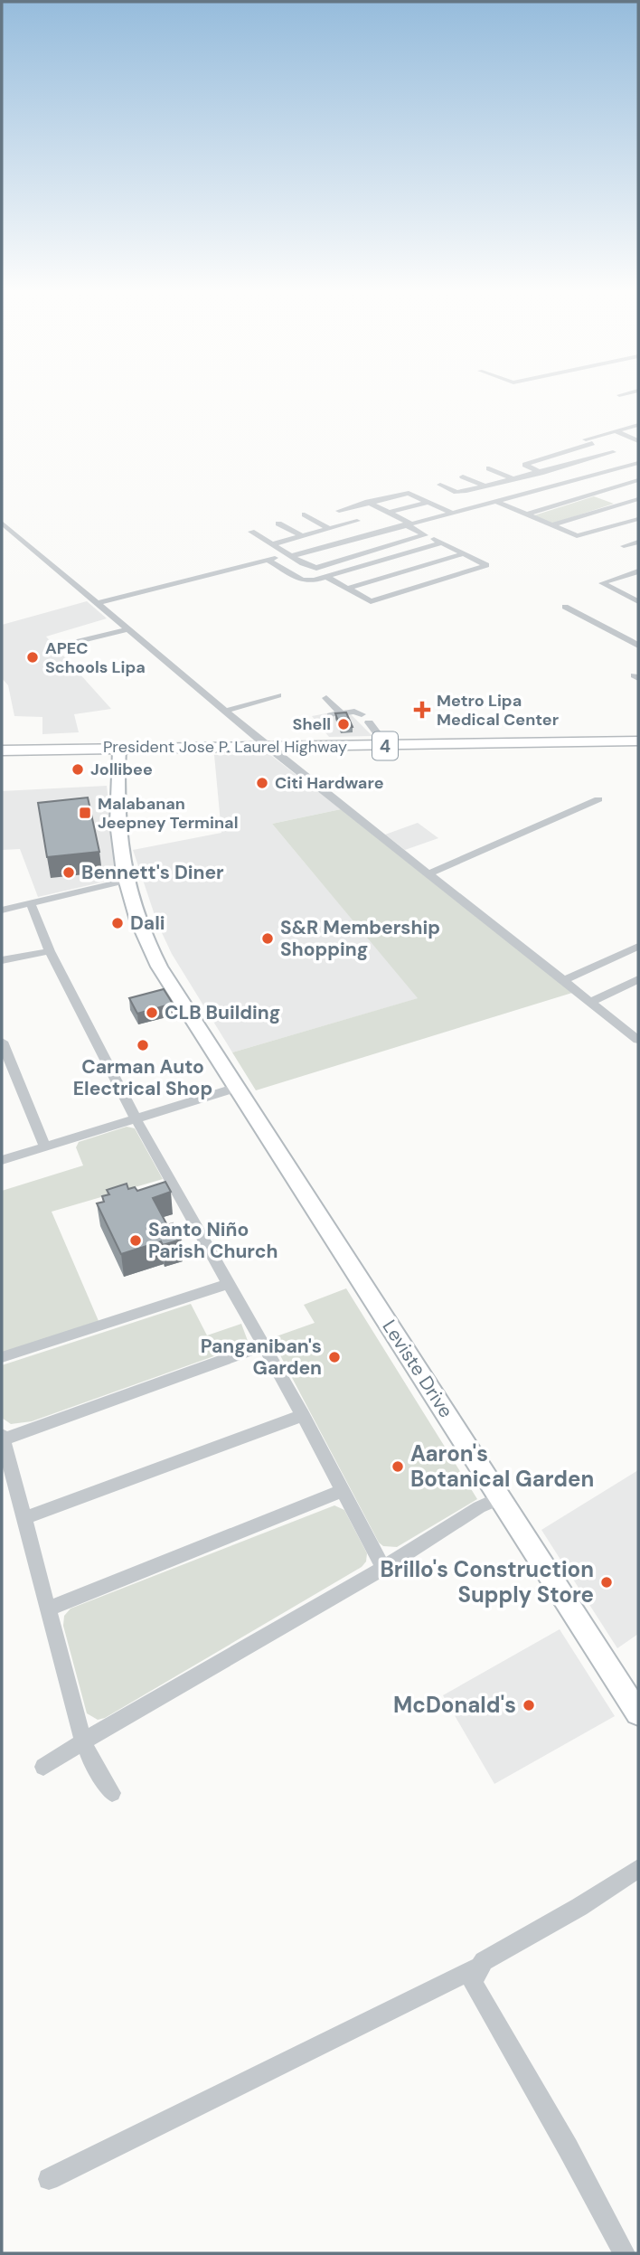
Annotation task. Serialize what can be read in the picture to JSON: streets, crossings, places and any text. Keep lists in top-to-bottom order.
{
  "streets": {
    "main road": ["4", "President Jose P. Laurel Highway", "Leviste Drive"]
  },
  "crossings": [
    ["President Jose P. Laurel Highway", "Leviste Drive"]
  ],
  "places": {
    "other": [
      "APEC Schools Lipa",
      "Shell",
      "Jollibee",
      "Citi Hardware",
      "Bennett's Diner",
      "Dali",
      "S&R Membership Shopping",
      "CLB Building",
      "Carman Auto Electrical Shop",
      "Santo Niño Parish Church",
      "Panganiban's Garden",
      "Aaron's Botanical Garden",
      "Brillo's Construction Supply Store",
      "McDonald's"
    ],
    "health": ["Metro Lipa Medical Center"],
    "transit": ["Malabanan Jeepney Terminal"]
  }
}
